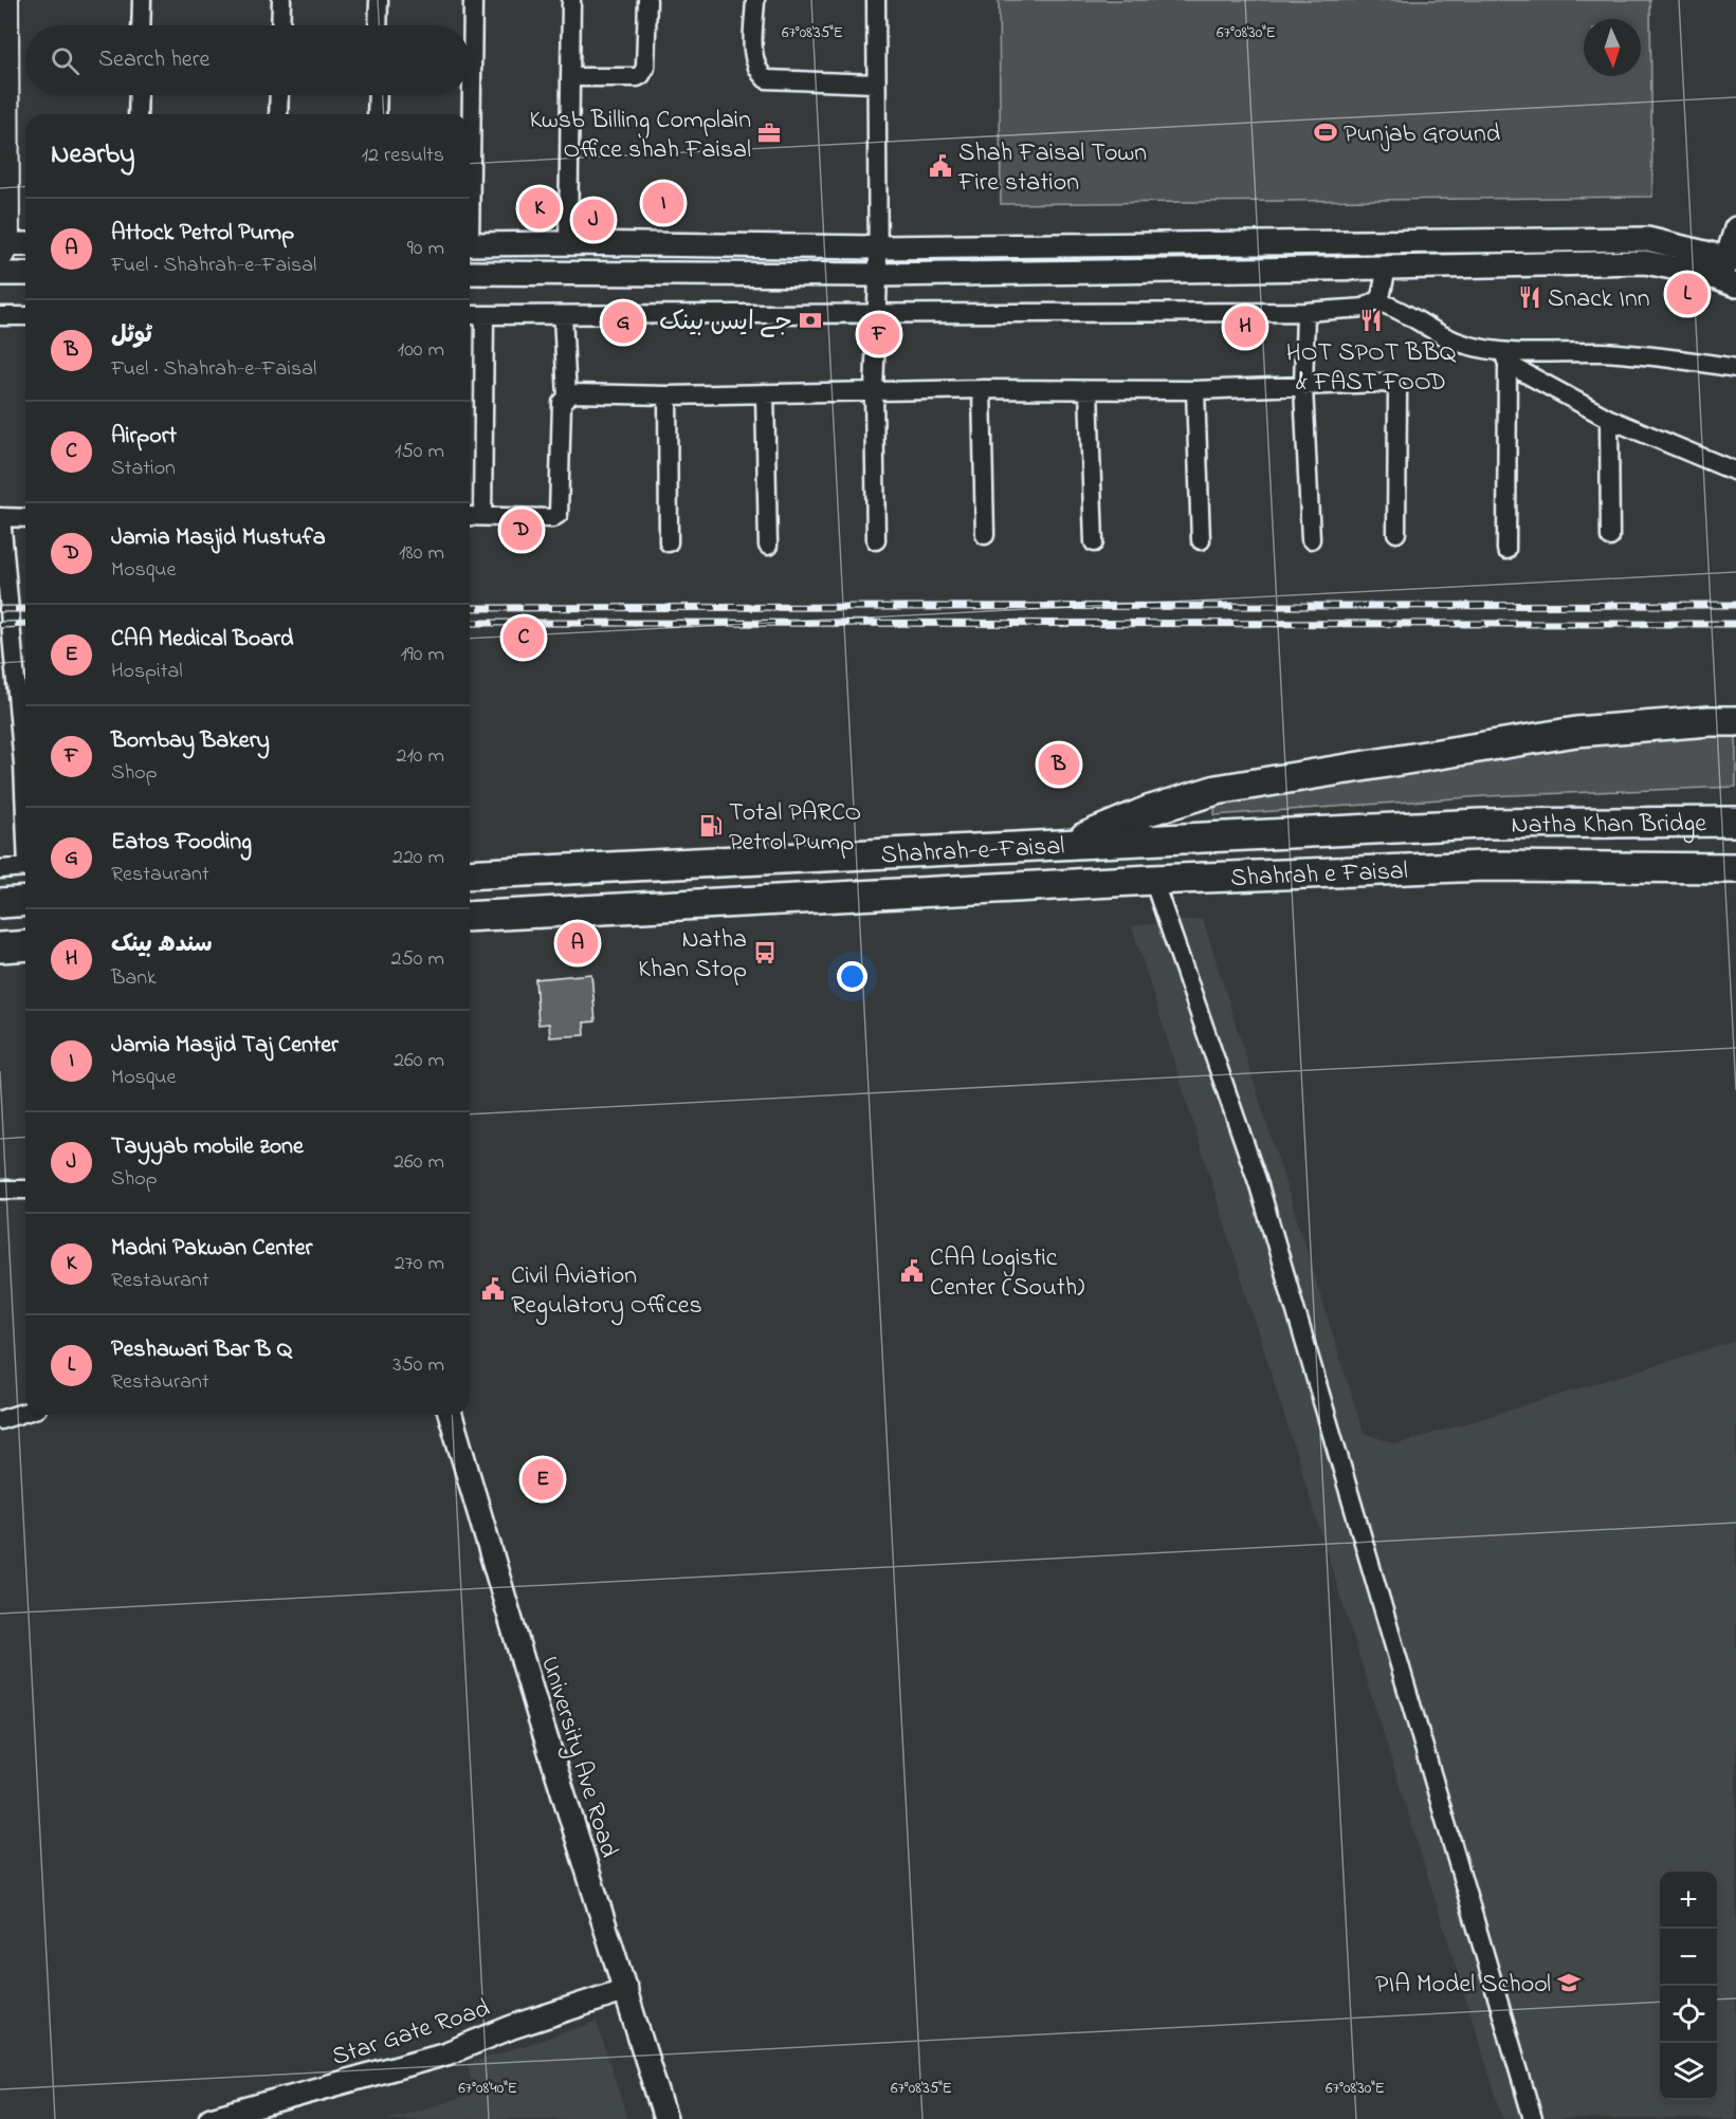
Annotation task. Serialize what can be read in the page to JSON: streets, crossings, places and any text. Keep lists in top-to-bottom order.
{
  "streets": {
    "highway": ["Natha Khan Bridge", "Shahrah-e-Faisal", "Shahrah e Faisal"],
    "street": ["University Ave Road", "Star Gate Road"]
  },
  "crossings": [
    ["Natha Khan Bridge", "Shahrah-e-Faisal"],
    ["Natha Khan Bridge", "Shahrah e Faisal"],
    ["Shahrah-e-Faisal", "Shahrah e Faisal"],
    ["University Ave Road", "Star Gate Road"]
  ],
  "places": {
    "sports": ["Punjab Ground"],
    "office": ["Kwsb Billing Complain Office shah Faisal"],
    "public building": ["Shah Faisal Town Fire station", "CAA Logistic Center (South)", "Civil Aviation Regulatory Offices"],
    "restaurant": ["Snack Inn", "HOT SPOT BBQ & FAST FOOD"],
    "bank": ["جے ایس بینک"],
    "fuel station": ["Total PARCO Petrol Pump"],
    "bus stop": ["Natha Khan Stop"],
    "school or university": ["PIA Model School"]
  },
  "north": "bottom",
  "page": {
    "search": "Search here",
    "heading": ["Nearby", "12 results"],
    "pins": [
      "I",
      "K",
      "J",
      "L",
      "G",
      "H",
      "F",
      "D",
      "C",
      "B",
      "A",
      "E"
    ],
    "list": [
      {
        "mark": "A",
        "name": "Attock Petrol Pump",
        "note": "Fuel · Shahrah-e-Faisal",
        "value": "90 m"
      },
      {
        "mark": "B",
        "name": "ٹوٹل",
        "note": "Fuel · Shahrah-e-Faisal",
        "value": "100 m"
      },
      {
        "mark": "C",
        "name": "Airport",
        "note": "Station",
        "value": "150 m"
      },
      {
        "mark": "D",
        "name": "Jamia Masjid Mustufa",
        "note": "Mosque",
        "value": "180 m"
      },
      {
        "mark": "E",
        "name": "CAA Medical Board",
        "note": "Hospital",
        "value": "190 m"
      },
      {
        "mark": "F",
        "name": "Bombay Bakery",
        "note": "Shop",
        "value": "210 m"
      },
      {
        "mark": "G",
        "name": "Eatos Fooding",
        "note": "Restaurant",
        "value": "220 m"
      },
      {
        "mark": "H",
        "name": "سندھ بینک",
        "note": "Bank",
        "value": "250 m"
      },
      {
        "mark": "I",
        "name": "Jamia Masjid Taj Center",
        "note": "Mosque",
        "value": "260 m"
      },
      {
        "mark": "J",
        "name": "Tayyab mobile zone",
        "note": "Shop",
        "value": "260 m"
      },
      {
        "mark": "K",
        "name": "Madni Pakwan Center",
        "note": "Restaurant",
        "value": "270 m"
      },
      {
        "mark": "L",
        "name": "Peshawari Bar B Q",
        "note": "Restaurant",
        "value": "350 m"
      }
    ],
    "map_buttons": ["+", "−"]
  },
  "coordinates": ["67°08'35\"E", "67°08'30\"E", "67°08'40\"E"]
}
